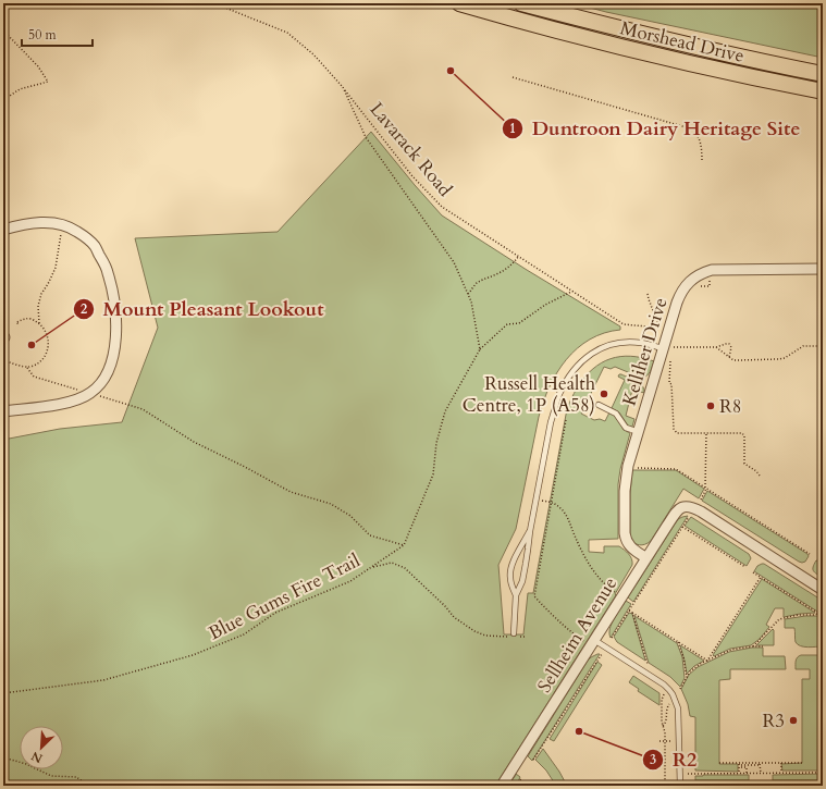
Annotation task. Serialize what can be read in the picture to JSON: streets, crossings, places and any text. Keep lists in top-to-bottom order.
{
  "streets": {
    "main road": ["Morshead Drive"],
    "street": ["Kelliher Drive", "Sellheim Avenue"],
    "path": ["Lavarack Road", "Blue Gums Fire Trail"]
  },
  "crossings": [
    ["Kelliher Drive", "Sellheim Avenue"]
  ],
  "places": [
    "Duntroon Dairy Heritage Site",
    "Mount Pleasant Lookout",
    "Russell Health Centre, 1P (A58)",
    "R8",
    "R3",
    "R2"
  ],
  "scale_bar": "50 m",
  "north": "bottom left"
}
